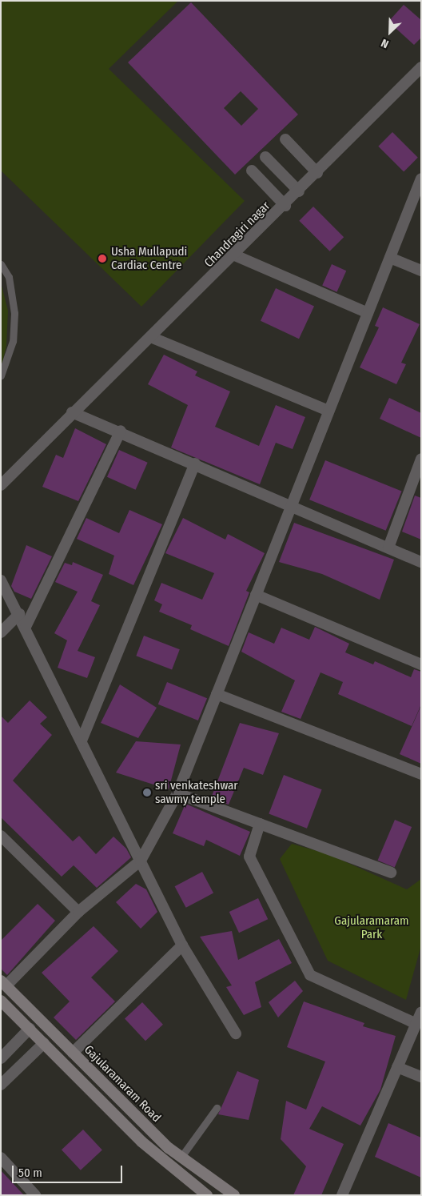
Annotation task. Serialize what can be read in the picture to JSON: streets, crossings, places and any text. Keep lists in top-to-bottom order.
{
  "streets": {
    "main road": ["Gajularamaram Road"],
    "street": ["Chandragiri nagar"]
  },
  "parks": ["Gajularamaram Park"],
  "places": ["Usha Mullapudi Cardiac Centre", "sri venkateshwar sawmy temple"],
  "scale_bar": "50 m",
  "north": "bottom left"
}
